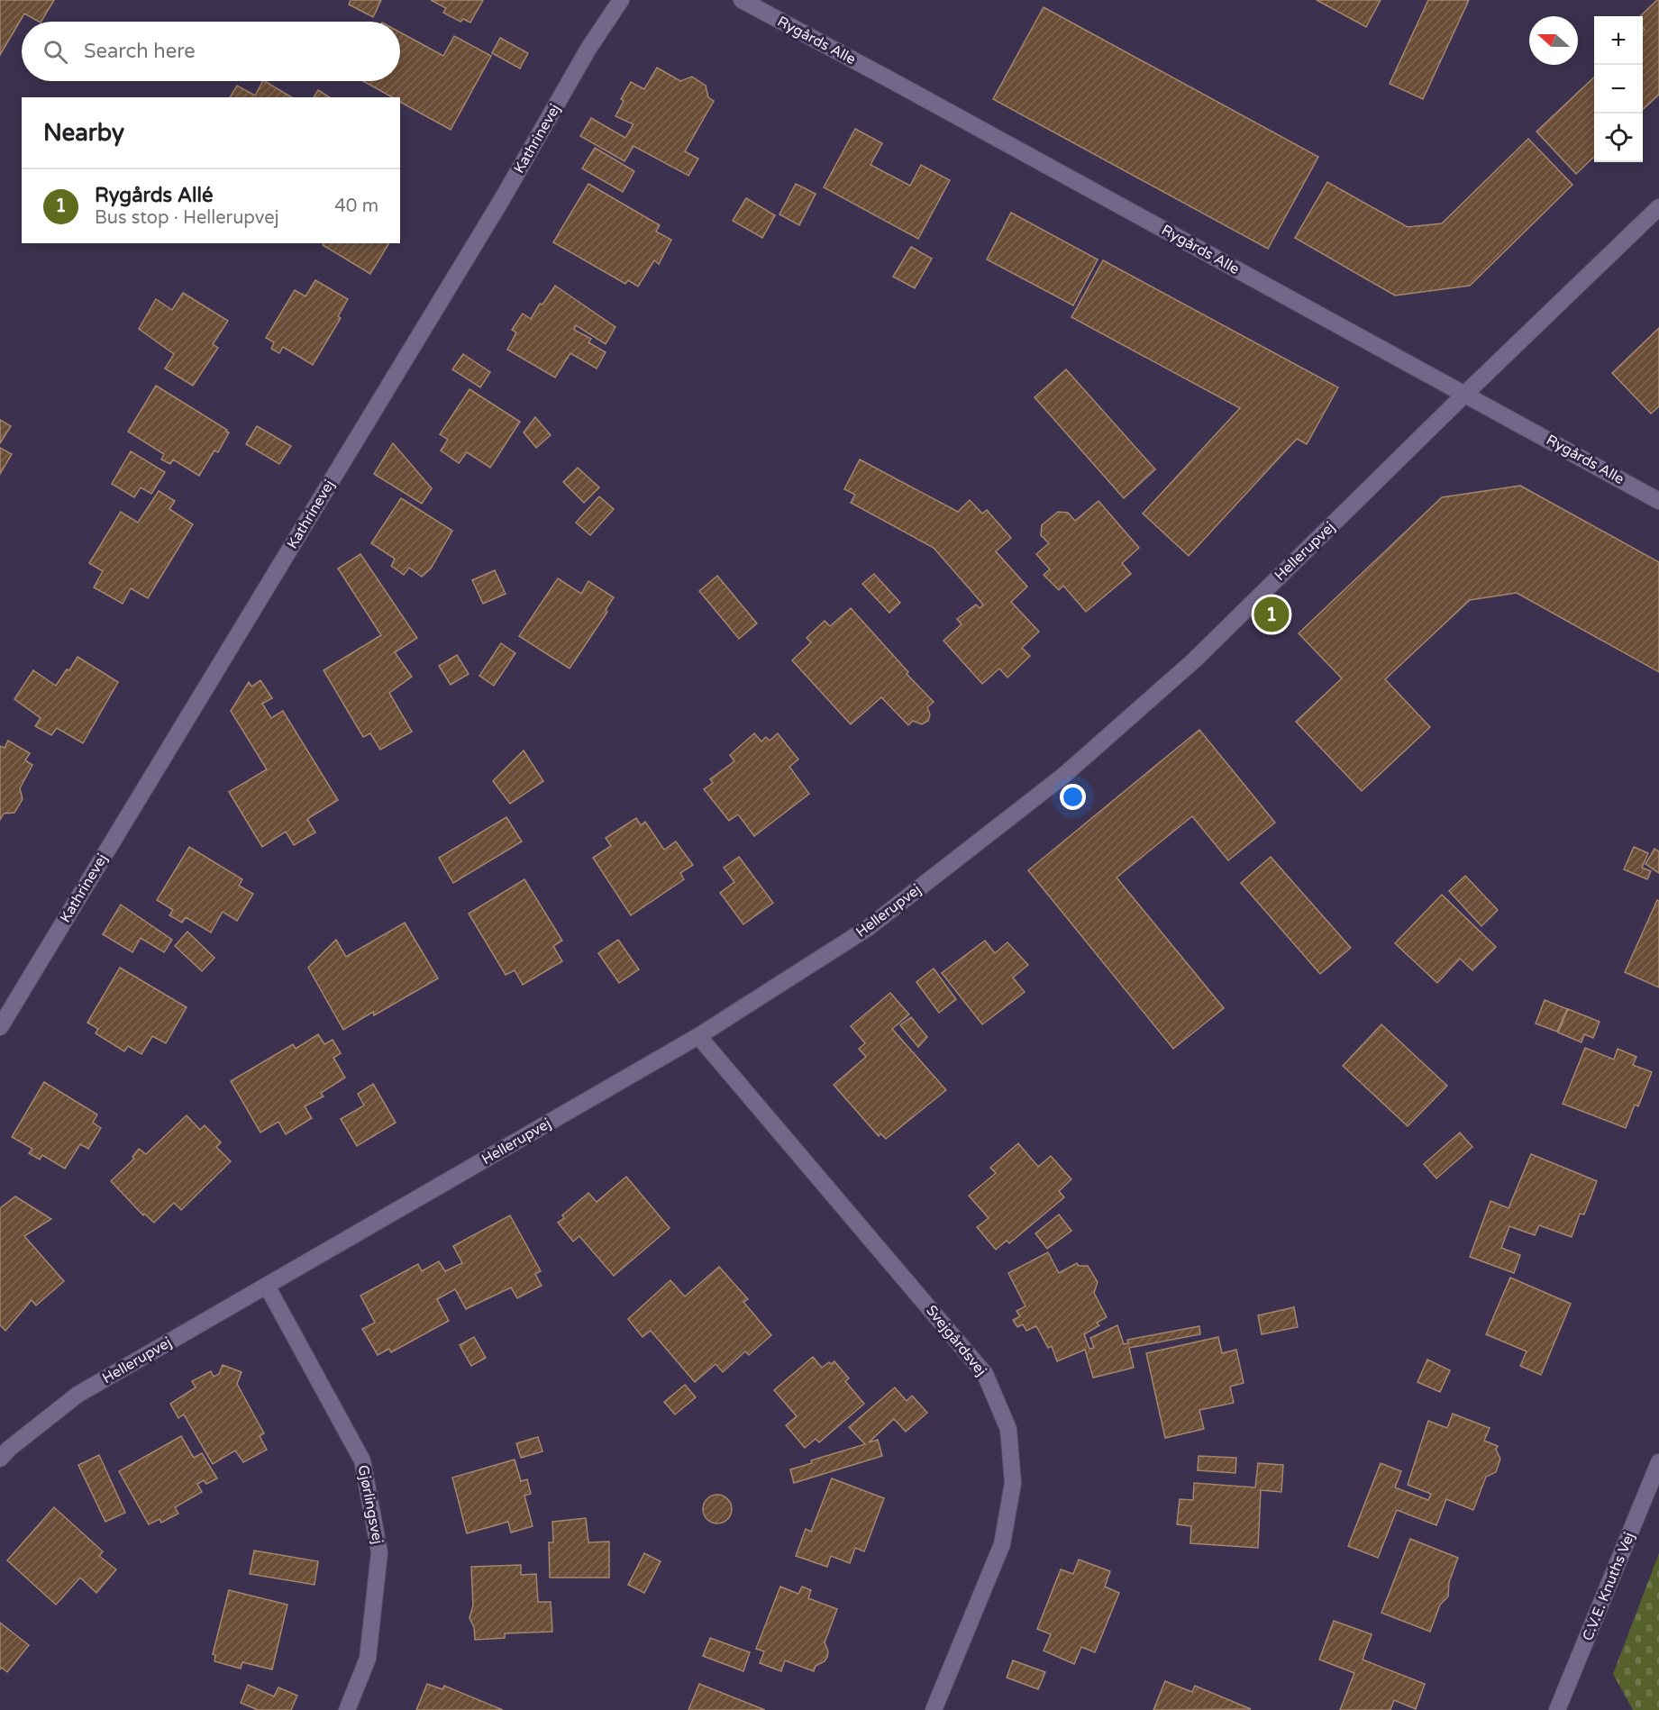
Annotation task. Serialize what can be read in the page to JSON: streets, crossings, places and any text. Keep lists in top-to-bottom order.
{
  "streets": {
    "street": [
      "Rygårds Alle",
      "Kathrinevej",
      "Hellerupvej",
      "Svejgårdsvej",
      "Gjørlingsvej",
      "C.V.E. Knuths Vej"
    ]
  },
  "crossings": [
    ["Rygårds Alle", "Hellerupvej"],
    ["Hellerupvej", "Svejgårdsvej"],
    ["Hellerupvej", "Gjørlingsvej"]
  ],
  "north": "left",
  "page": {
    "map_buttons": ["+", "−"],
    "search": "Search here",
    "heading": "Nearby",
    "list": [
      {
        "mark": "1",
        "name": "Rygårds Allé",
        "note": "Bus stop · Hellerupvej",
        "value": "40 m"
      }
    ],
    "pins": "1"
  }
}
